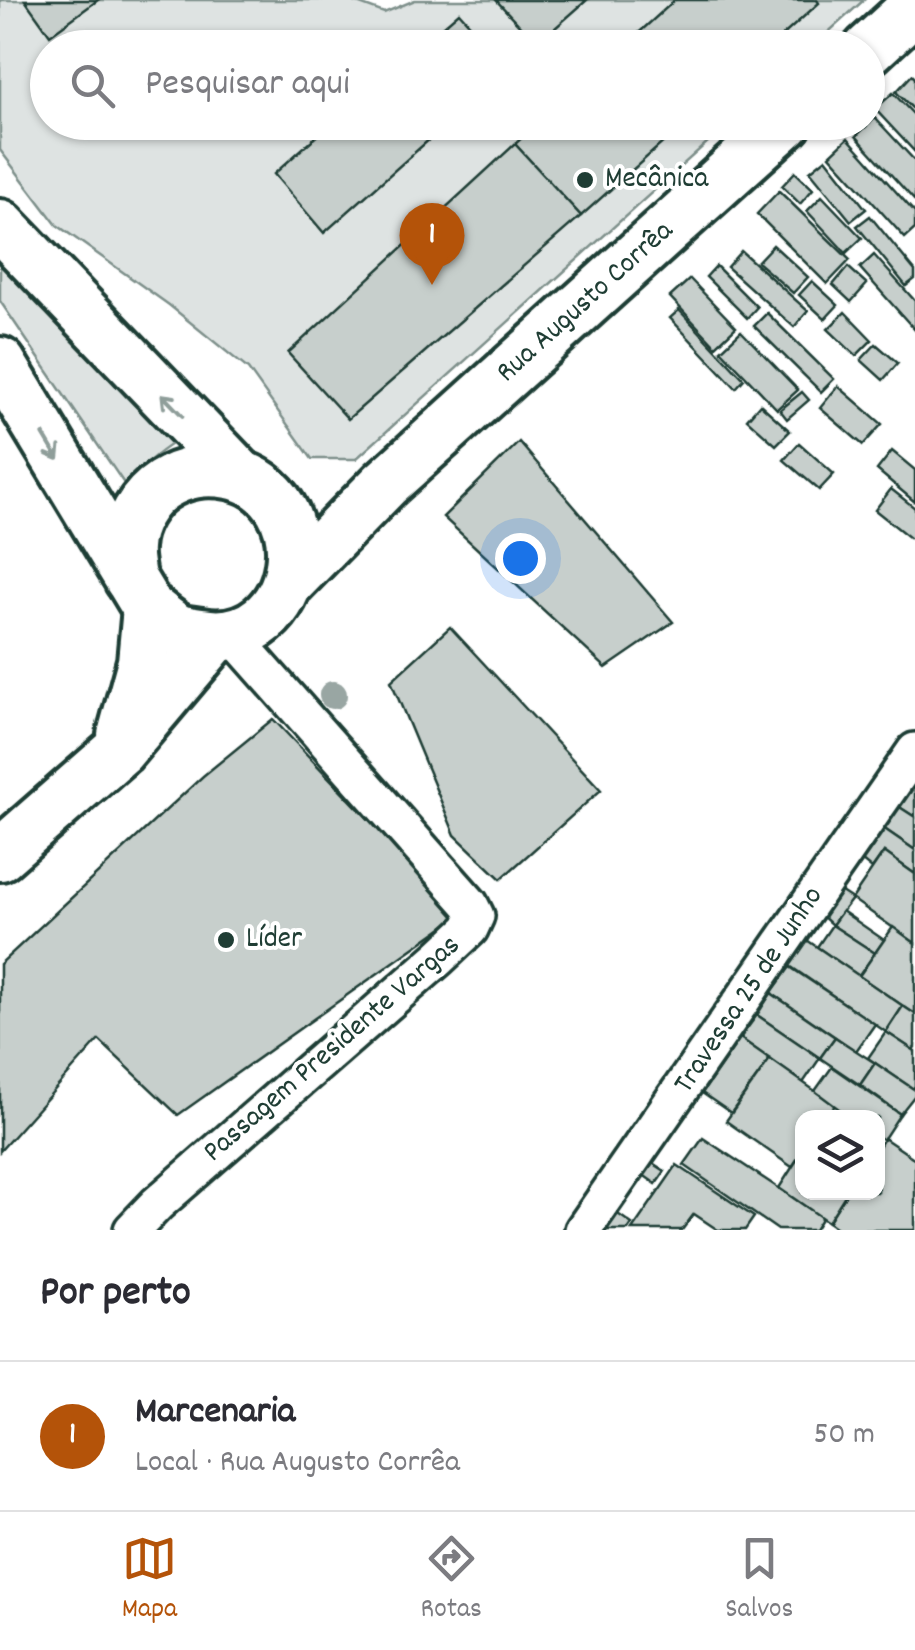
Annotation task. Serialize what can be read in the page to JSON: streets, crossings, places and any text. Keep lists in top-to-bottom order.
{
  "streets": {
    "main road": ["Rua Augusto Corrêa"],
    "street": ["Travessa 25 de Junho", "Passagem Presidente Vargas"]
  },
  "crossings": [
    ["Rua Augusto Corrêa", "Passagem Presidente Vargas"]
  ],
  "places": ["Mecânica", "Líder"],
  "page": {
    "search": "Pesquisar aqui",
    "pins": "1",
    "heading": "Por perto",
    "list": [
      {
        "mark": "1",
        "name": "Marcenaria",
        "note": "Local · Rua Augusto Corrêa",
        "value": "50 m"
      }
    ],
    "nav": ["Mapa", "Rotas", "Salvos"]
  }
}
